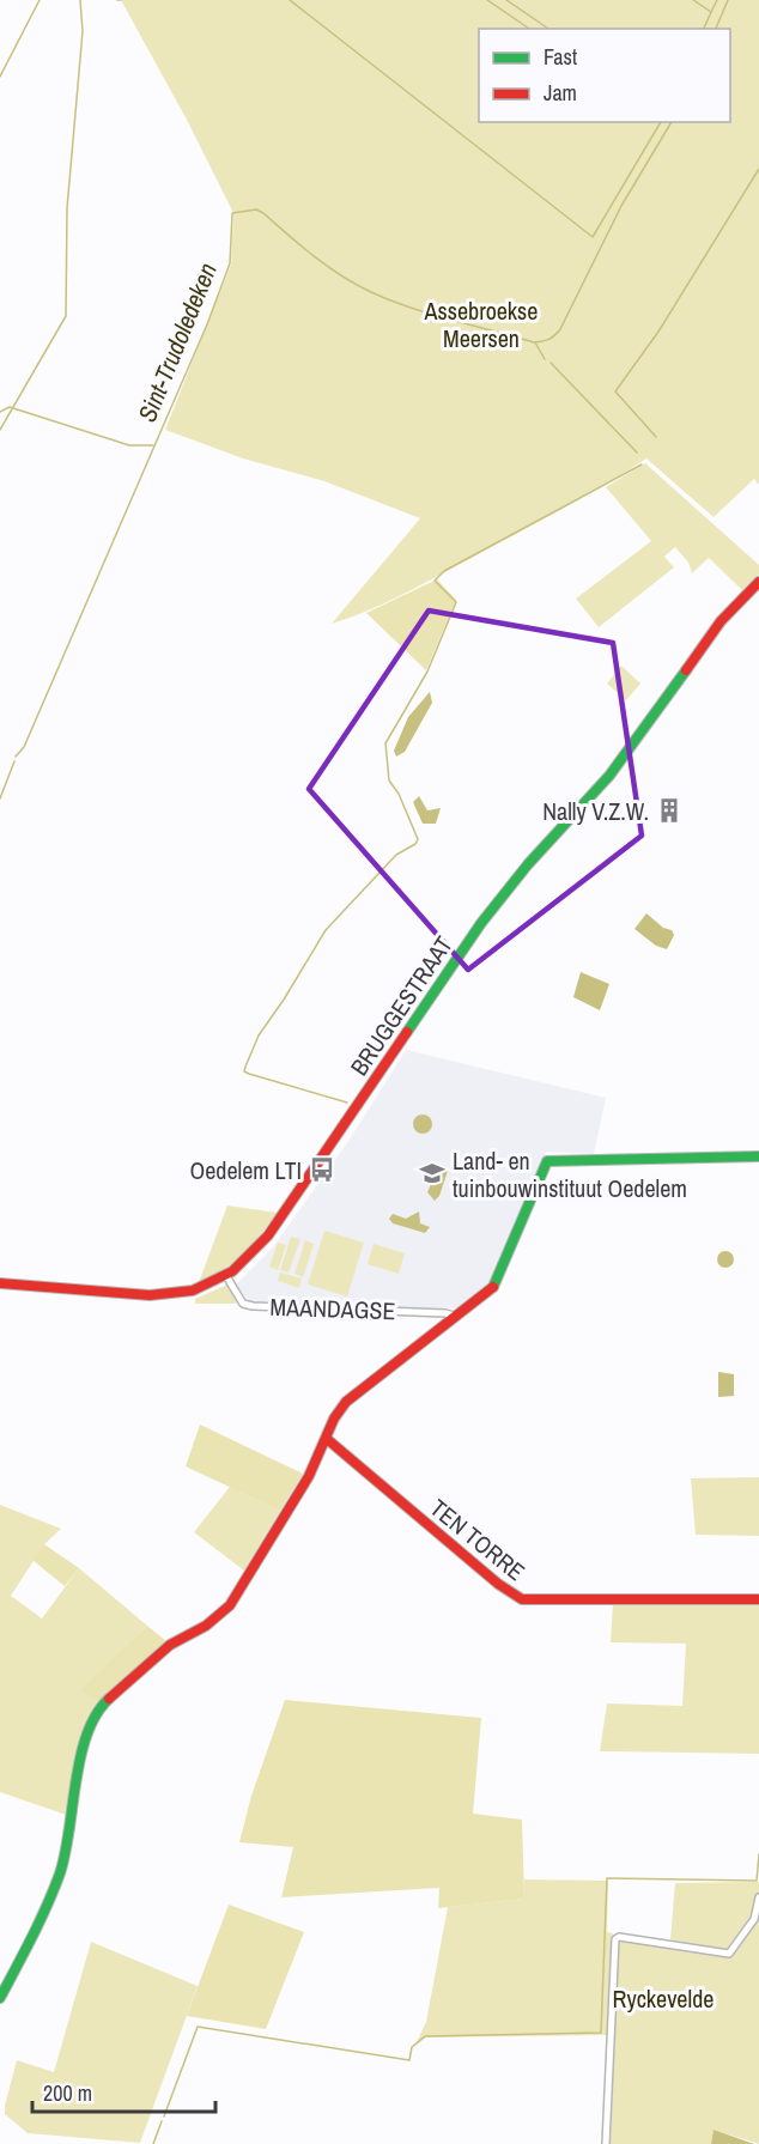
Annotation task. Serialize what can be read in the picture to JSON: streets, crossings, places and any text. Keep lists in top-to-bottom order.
{
  "streets": {
    "street": ["BRUGGESTRAAT", "MAANDAGSE", "TEN TORRE"]
  },
  "crossings": [
    ["BRUGGESTRAAT", "MAANDAGSE"]
  ],
  "water": ["Sint-Trudoledeken"],
  "parks": ["Assebroekse Meersen", "Ryckevelde"],
  "places": {
    "building": ["Nally V.Z.W."],
    "bus stop": ["Oedelem LTI"],
    "school or university": ["Land- en tuinbouwinstituut Oedelem"]
  },
  "legend": ["Fast", "Jam"],
  "scale_bar": "200 m"
}
